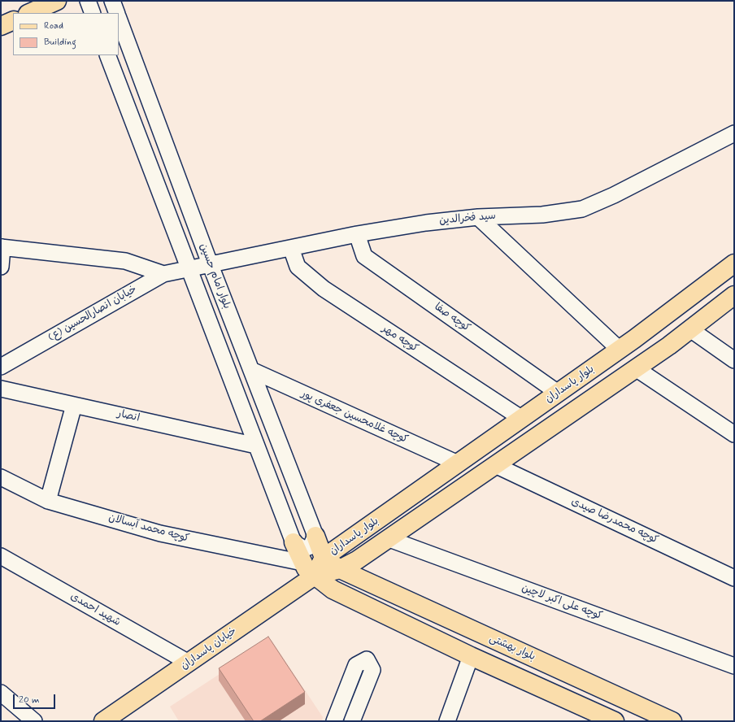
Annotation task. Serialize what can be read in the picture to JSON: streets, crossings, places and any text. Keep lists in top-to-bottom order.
{
  "streets": {
    "main road": ["بلوار پاسداران", "بلوار بهشتی", "خیابان پاسداران"],
    "street": [
      "سید فخرالدین",
      "بلوار امام حسین",
      "خیابان انصارالحسین (ع)",
      "کوچه صفا",
      "کوچه مهر",
      "انصار",
      "کوچه غلامحسین جعفری پور",
      "کوچه محمدرضا صیدی",
      "کوچه محمد آبسالان",
      "کوچه علی اکبر لاچین",
      "شهید احمدی"
    ]
  },
  "crossings": [
    ["سید فخرالدین", "بلوار امام حسین"],
    ["سید فخرالدین", "خیابان انصارالحسین (ع)"],
    ["سید فخرالدین", "کوچه صفا"],
    ["سید فخرالدین", "کوچه مهر"],
    ["بلوار امام حسین", "خیابان انصارالحسین (ع)"],
    ["بلوار امام حسین", "انصار"],
    ["بلوار امام حسین", "کوچه غلامحسین جعفری پور"],
    ["کوچه صفا", "بلوار پاسداران"],
    ["کوچه مهر", "بلوار پاسداران"],
    ["بلوار پاسداران", "کوچه غلامحسین جعفری پور"],
    ["بلوار پاسداران", "کوچه محمدرضا صیدی"],
    ["بلوار پاسداران", "کوچه علی اکبر لاچین"],
    ["بلوار پاسداران", "بلوار بهشتی"],
    ["بلوار پاسداران", "خیابان پاسداران"],
    ["شهید احمدی", "خیابان پاسداران"]
  ],
  "legend": ["Road", "Building"],
  "scale_bar": "20 m"
}
